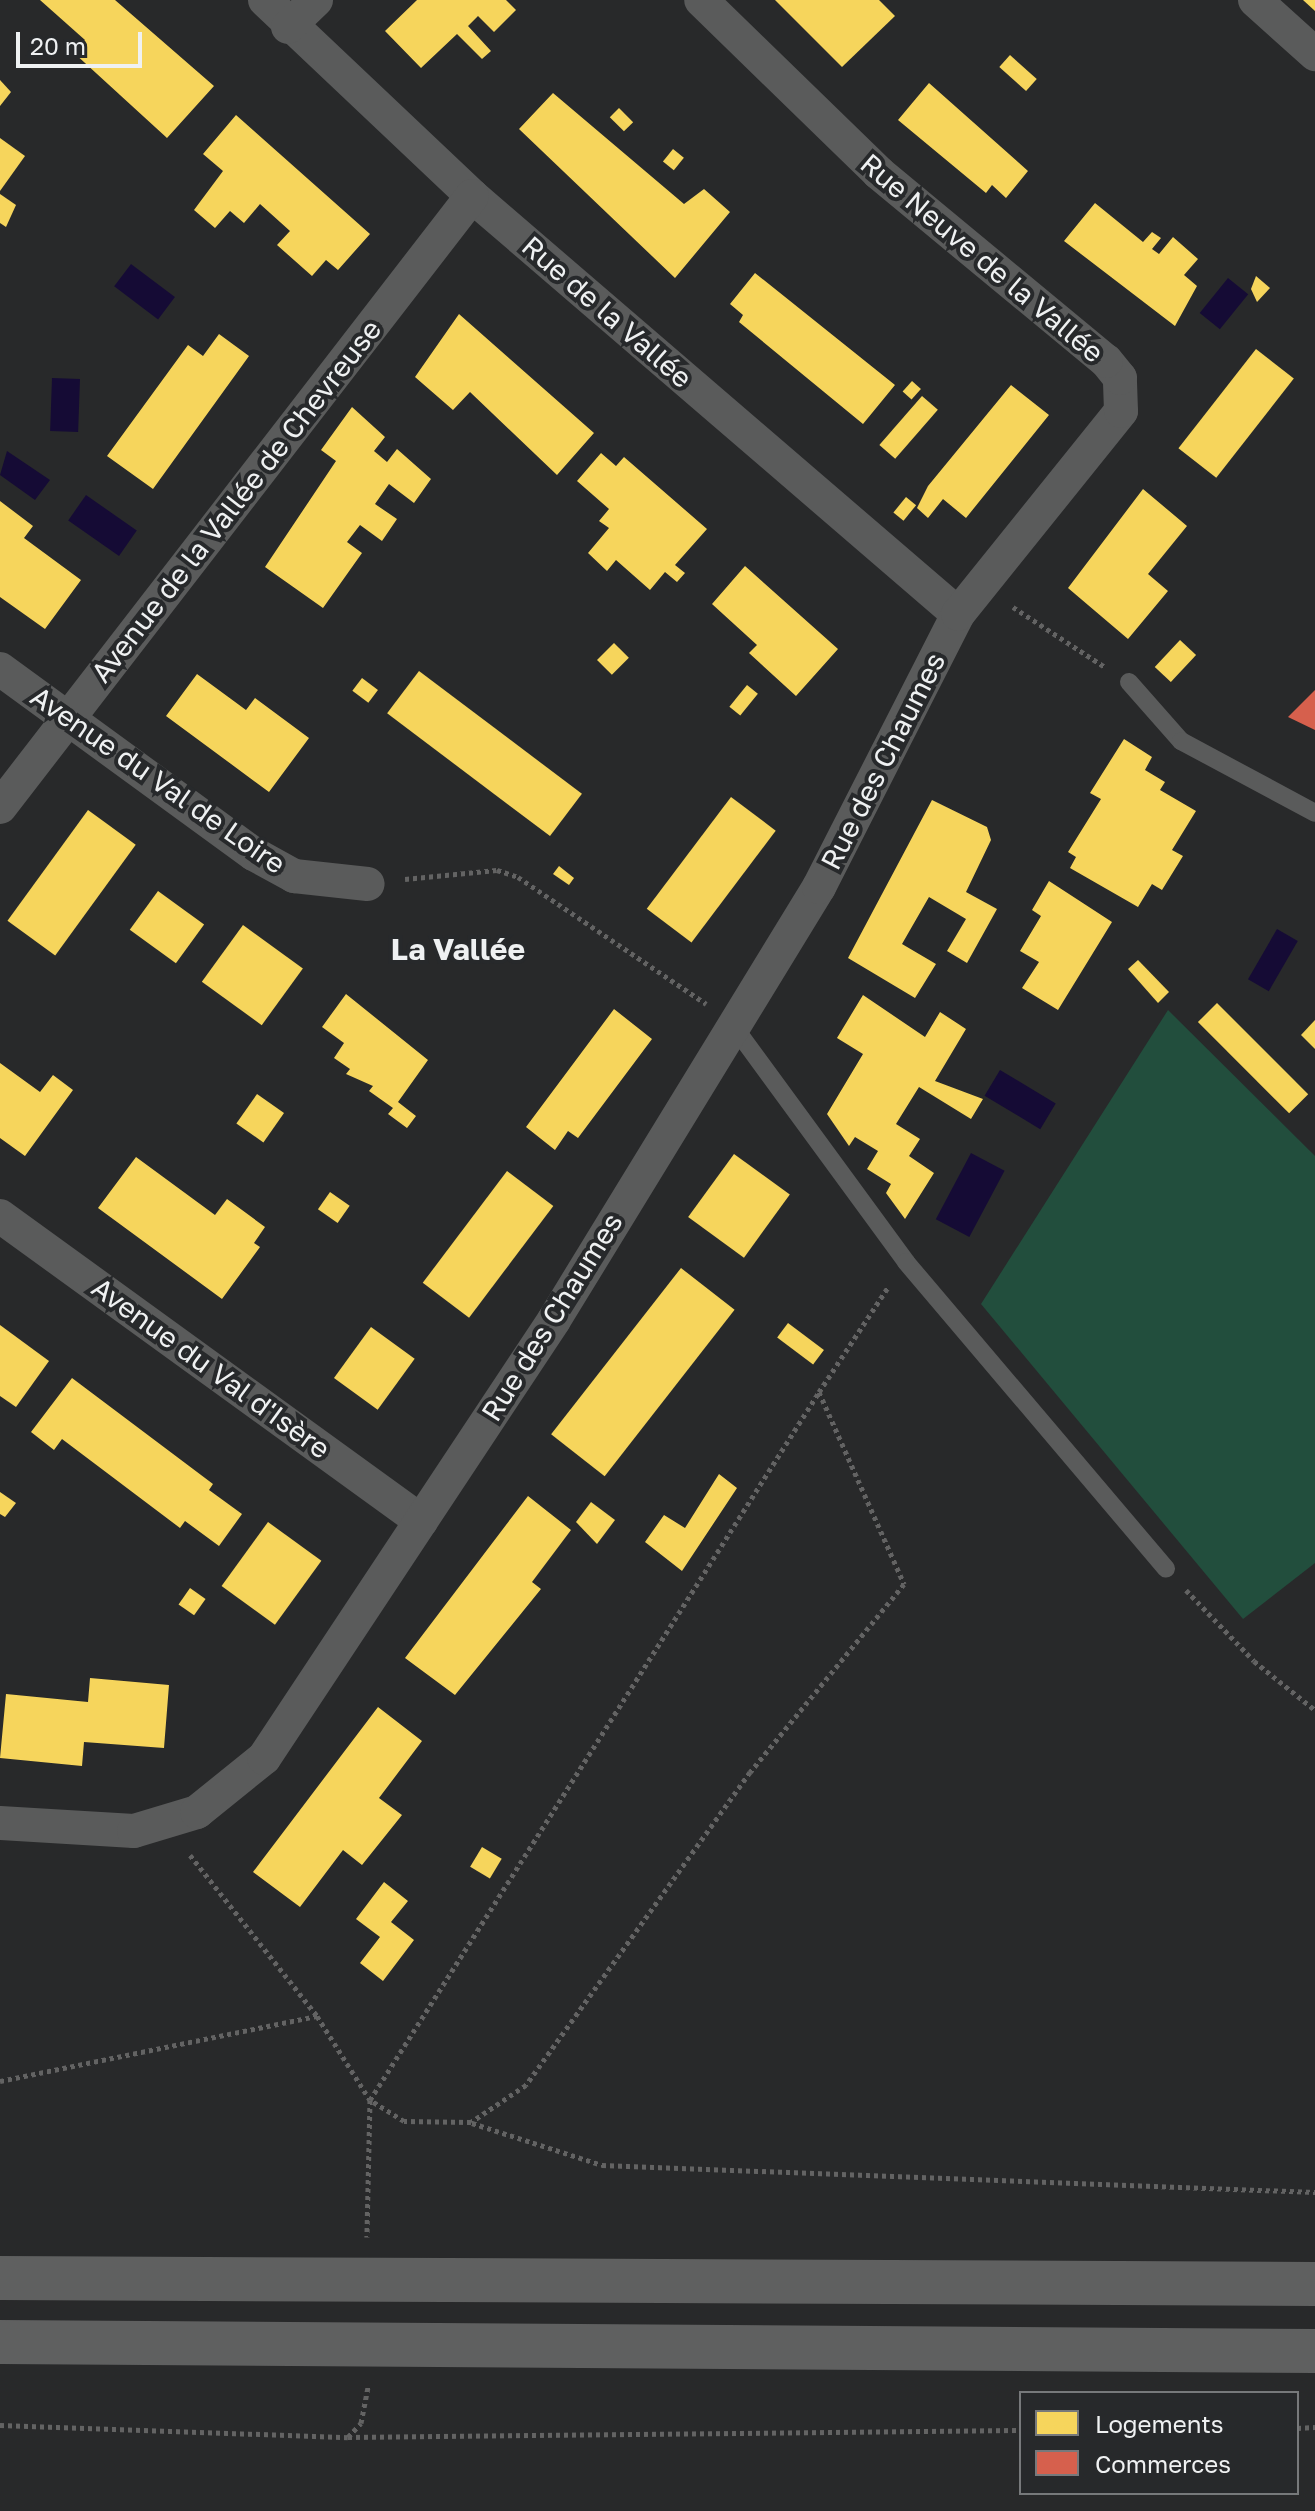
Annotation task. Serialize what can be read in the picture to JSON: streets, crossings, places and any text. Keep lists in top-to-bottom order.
{
  "streets": {
    "street": [
      "Rue Neuve de la Vallée",
      "Rue de la Vallée",
      "Avenue de la Vallée de Chevreuse",
      "Rue des Chaumes",
      "Avenue du Val de Loire",
      "Avenue du Val d'Isère"
    ]
  },
  "crossings": [
    ["Rue Neuve de la Vallée", "Rue de la Vallée"],
    ["Rue Neuve de la Vallée", "Rue des Chaumes"],
    ["Rue de la Vallée", "Avenue de la Vallée de Chevreuse"],
    ["Rue de la Vallée", "Rue des Chaumes"],
    ["Avenue de la Vallée de Chevreuse", "Avenue du Val de Loire"],
    ["Rue des Chaumes", "Avenue du Val d'Isère"]
  ],
  "districts": ["La Vallée"],
  "legend": ["Logements", "Commerces"],
  "scale_bar": "20 m"
}
